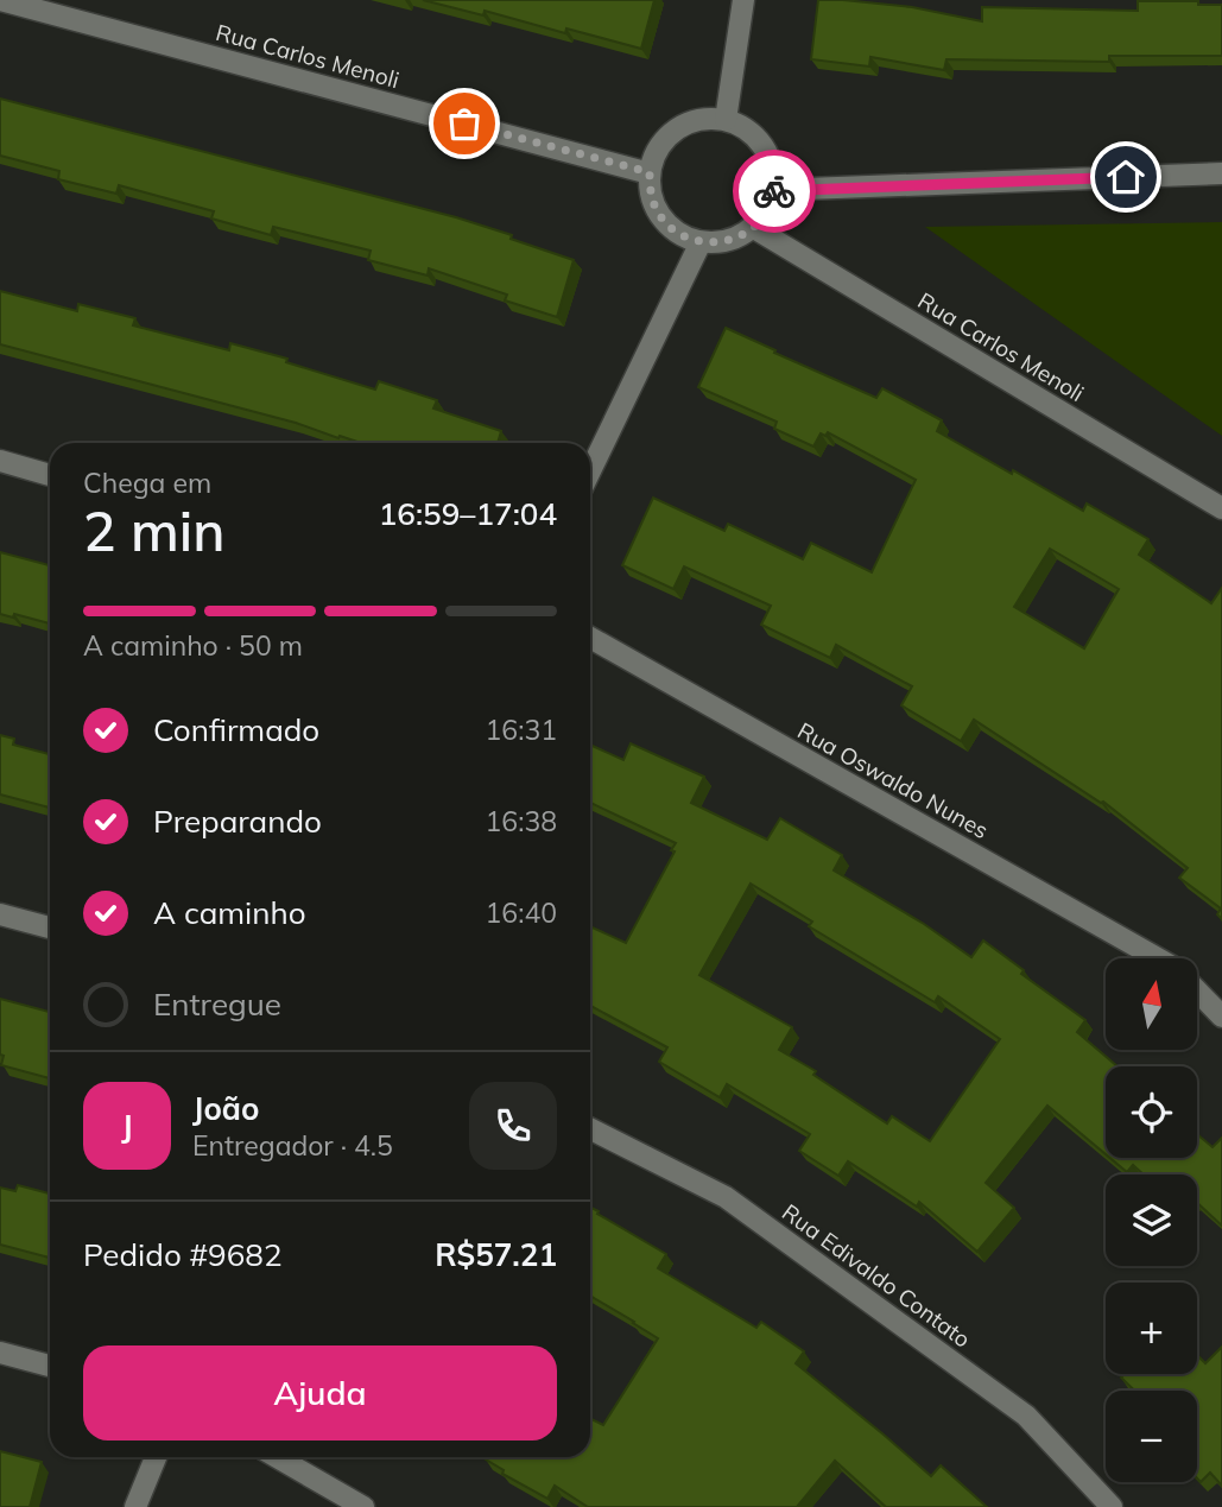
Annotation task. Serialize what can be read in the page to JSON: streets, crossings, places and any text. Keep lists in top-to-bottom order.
{
  "streets": {
    "street": ["Rua Carlos Menoli", "Rua Oswaldo Nunes", "Rua Edivaldo Contato"]
  },
  "north": "top",
  "page": {
    "heading": ["2 min", "Chega em", "16:59–17:04"],
    "panel": [
      "João",
      "Entregador · 4.5",
      "Pedido #9682",
      "R$57.21"
    ],
    "bar": "A caminho · 50 m",
    "list": [
      ["Confirmado", "16:31"],
      ["Preparando", "16:38"],
      ["A caminho", "16:40"],
      "Entregue"
    ],
    "map_buttons": ["+", "−"],
    "round": "J",
    "buttons": "Ajuda"
  }
}
